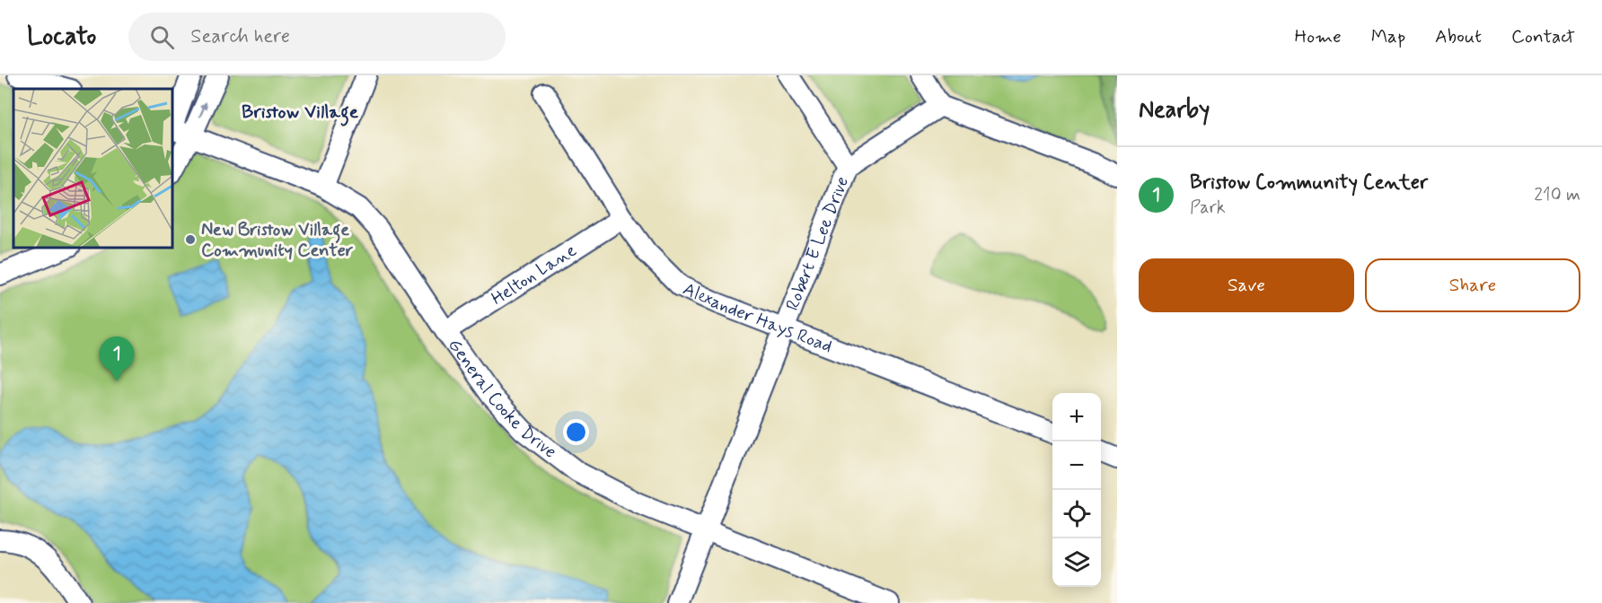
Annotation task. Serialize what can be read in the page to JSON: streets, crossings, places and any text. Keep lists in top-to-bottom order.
{
  "streets": {
    "street": [
      "Robert E Lee Drive",
      "Helton Lane",
      "Alexander Hays Road",
      "General Cooke Drive"
    ]
  },
  "crossings": [
    ["Robert E Lee Drive", "Alexander Hays Road"],
    ["Robert E Lee Drive", "General Cooke Drive"],
    ["Helton Lane", "Alexander Hays Road"],
    ["Helton Lane", "General Cooke Drive"]
  ],
  "districts": ["Bristow Village"],
  "places": ["New Bristow Village Community Center"],
  "page": {
    "header": "Locato",
    "search": "Search here",
    "nav": [
      "Home",
      "Map",
      "About",
      "Contact"
    ],
    "heading": "Nearby",
    "list": [
      {
        "mark": "1",
        "name": "Bristow Community Center",
        "note": "Park",
        "value": "210 m"
      }
    ],
    "buttons": ["Save", "Share"],
    "pins": "1",
    "map_buttons": ["+", "−"]
  }
}
